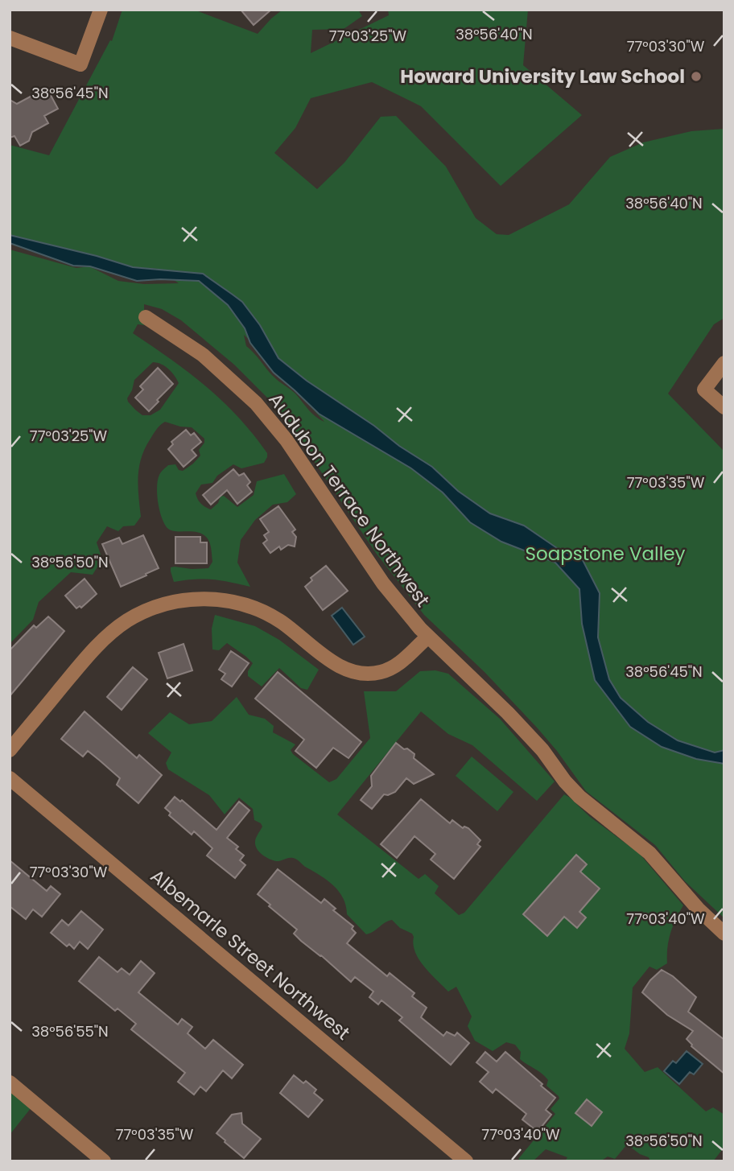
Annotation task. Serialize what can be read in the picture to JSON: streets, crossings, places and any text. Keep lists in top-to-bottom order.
{
  "streets": {
    "street": ["Audubon Terrace Northwest", "Albemarle Street Northwest"]
  },
  "parks": ["Soapstone Valley"],
  "places": ["Howard University Law School"],
  "coordinates": [
    "38°56'40\"N",
    "77°03'25\"W",
    "77°03'30\"W",
    "38°56'45\"N",
    "77°03'35\"W",
    "38°56'50\"N",
    "77°03'40\"W",
    "38°56'55\"N"
  ]
}
